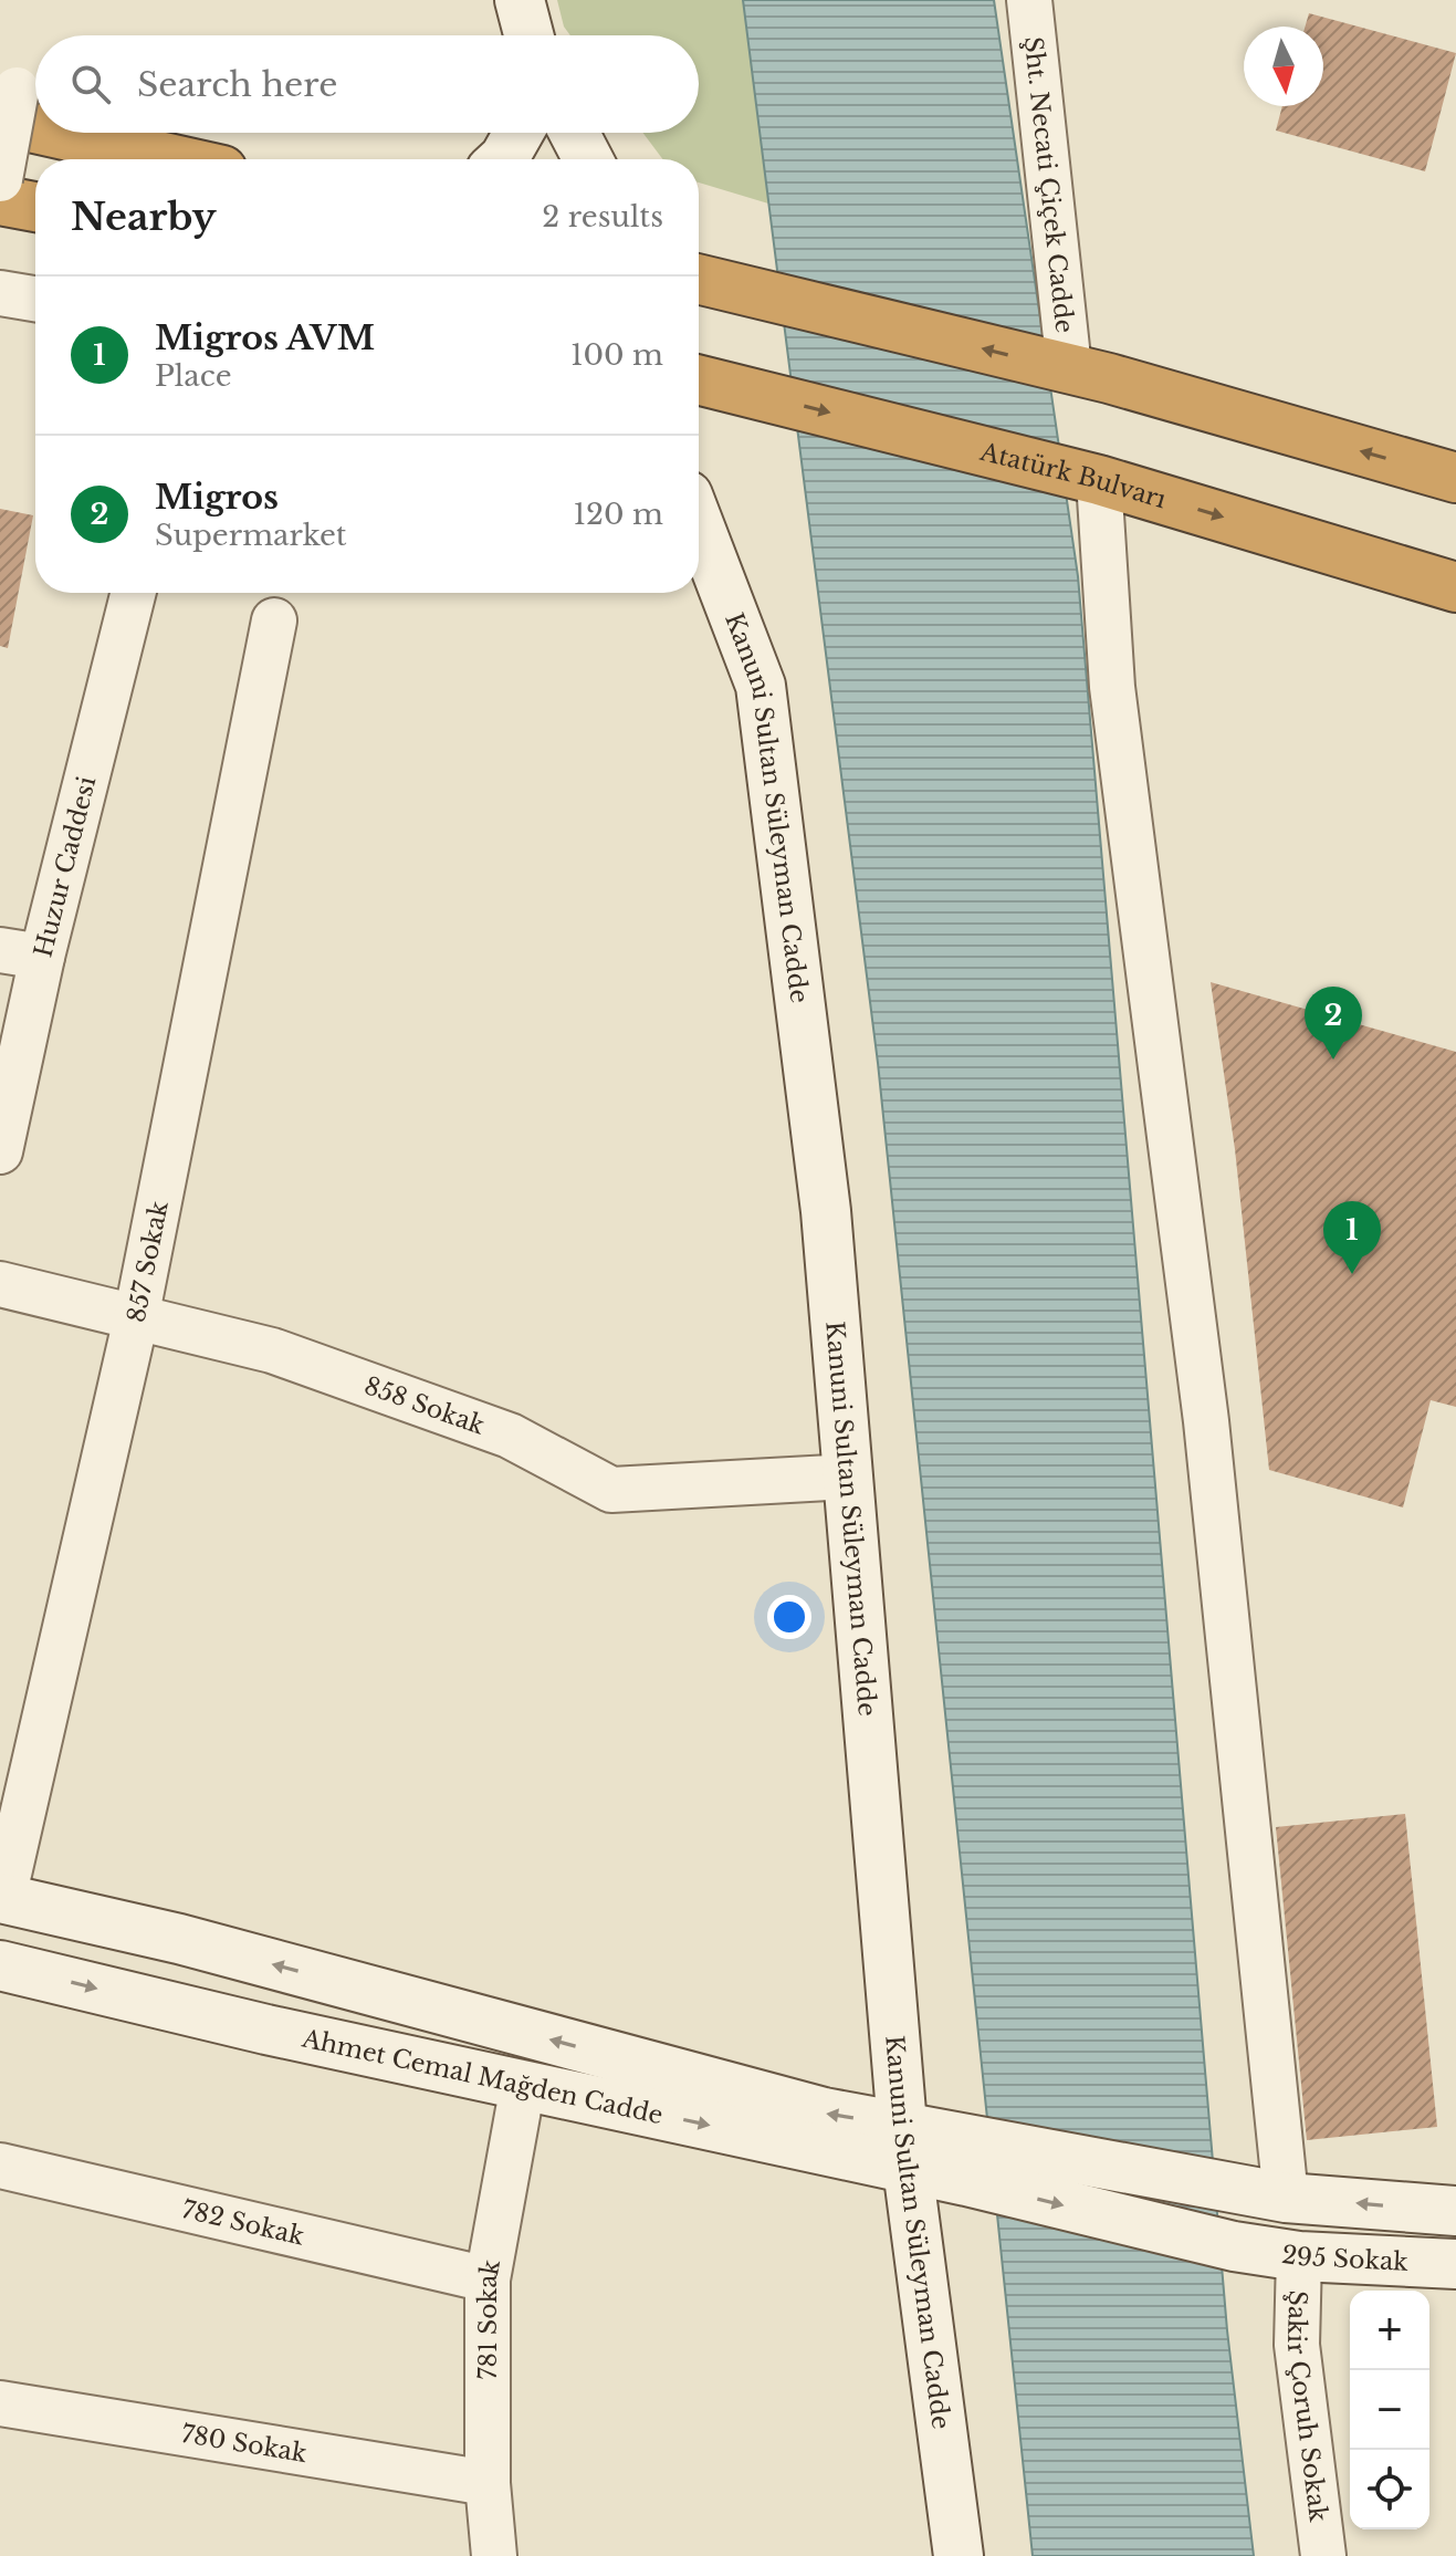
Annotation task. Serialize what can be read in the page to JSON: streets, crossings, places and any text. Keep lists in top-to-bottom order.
{
  "streets": {
    "highway": ["Atatürk Bulvarı"],
    "main road": ["Kanuni Sultan Süleyman Cadde", "Ahmet Cemal Mağden Cadde", "295 Sokak"],
    "street": [
      "Şht. Necati Çiçek Cadde",
      "Huzur Caddesi",
      "857 Sokak",
      "858 Sokak",
      "782 Sokak",
      "781 Sokak",
      "Şakir Çoruh Sokak",
      "780 Sokak"
    ]
  },
  "crossings": [
    ["Kanuni Sultan Süleyman Cadde", "858 Sokak"],
    ["Kanuni Sultan Süleyman Cadde", "Ahmet Cemal Mağden Cadde"],
    ["857 Sokak", "858 Sokak"],
    ["857 Sokak", "Ahmet Cemal Mağden Cadde"],
    ["Ahmet Cemal Mağden Cadde", "295 Sokak"],
    ["Ahmet Cemal Mağden Cadde", "781 Sokak"],
    ["782 Sokak", "781 Sokak"],
    ["295 Sokak", "Şakir Çoruh Sokak"],
    ["781 Sokak", "780 Sokak"]
  ],
  "one_way": ["295 Sokak"],
  "north": "bottom",
  "page": {
    "search": "Search here",
    "heading": ["Nearby", "2 results"],
    "list": [
      {
        "mark": "1",
        "name": "Migros AVM",
        "note": "Place",
        "value": "100 m"
      },
      {
        "mark": "2",
        "name": "Migros",
        "note": "Supermarket",
        "value": "120 m"
      }
    ],
    "pins": ["2", "1"],
    "map_buttons": ["+", "−"]
  }
}
